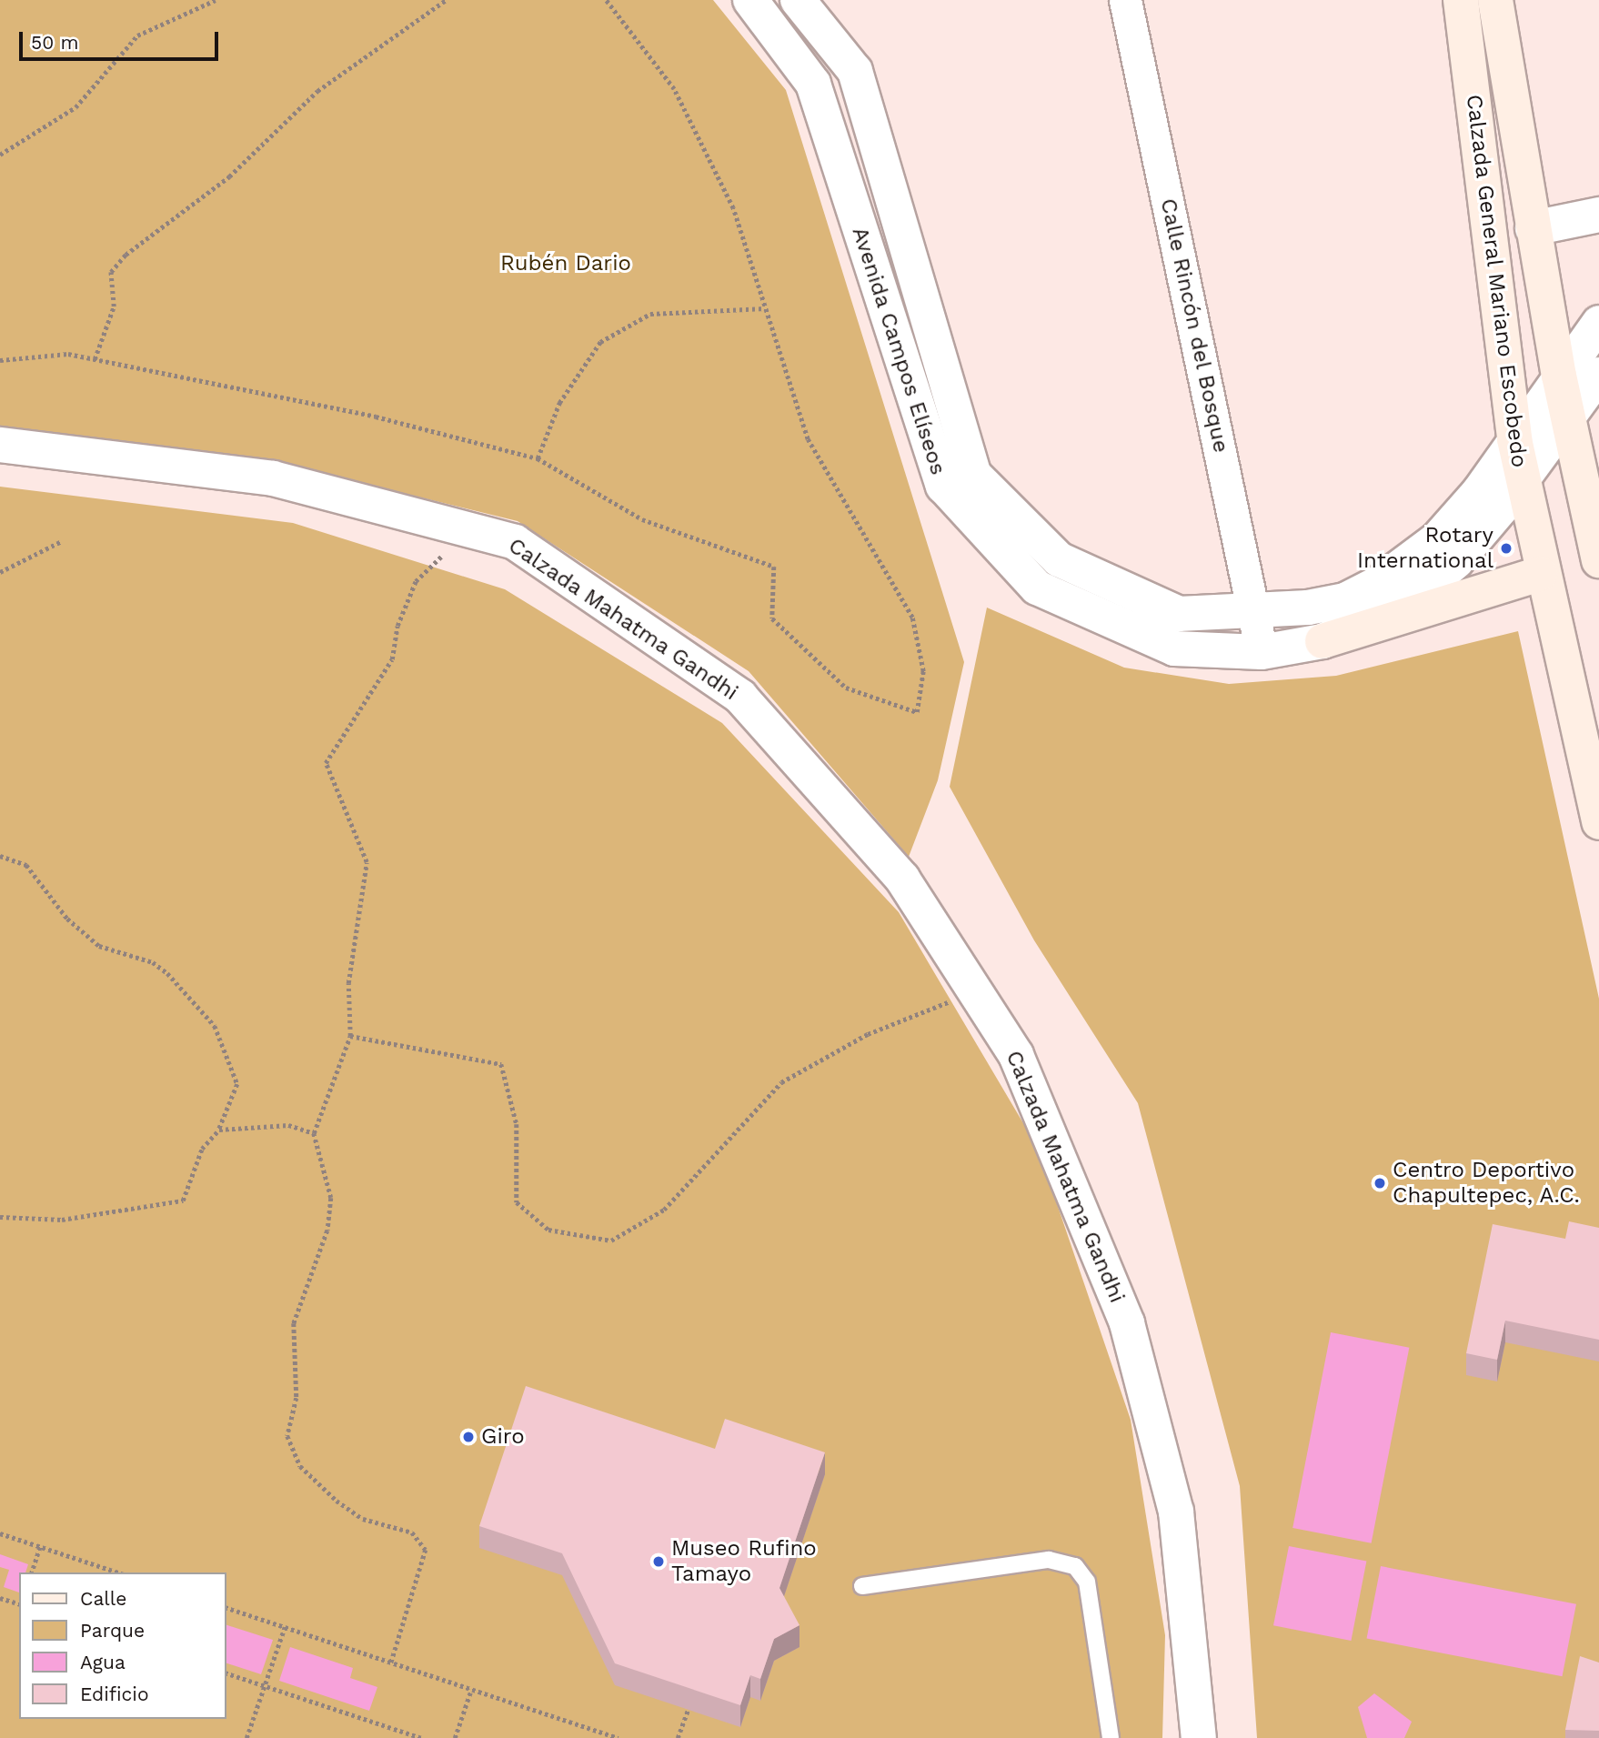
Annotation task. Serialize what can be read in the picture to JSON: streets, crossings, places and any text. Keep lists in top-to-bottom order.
{
  "streets": {
    "main road": ["Calzada General Mariano Escobedo"],
    "street": ["Calle Rincón del Bosque", "Avenida Campos Elíseos", "Calzada Mahatma Gandhi"]
  },
  "crossings": [
    ["Calzada General Mariano Escobedo", "Avenida Campos Elíseos"],
    ["Calle Rincón del Bosque", "Avenida Campos Elíseos"]
  ],
  "parks": ["Rubén Dario"],
  "places": [
    "Rotary International",
    "Centro Deportivo Chapultepec, A.C.",
    "Giro",
    "Museo Rufino Tamayo"
  ],
  "legend": [
    "Calle",
    "Parque",
    "Agua",
    "Edificio"
  ],
  "scale_bar": "50 m"
}
